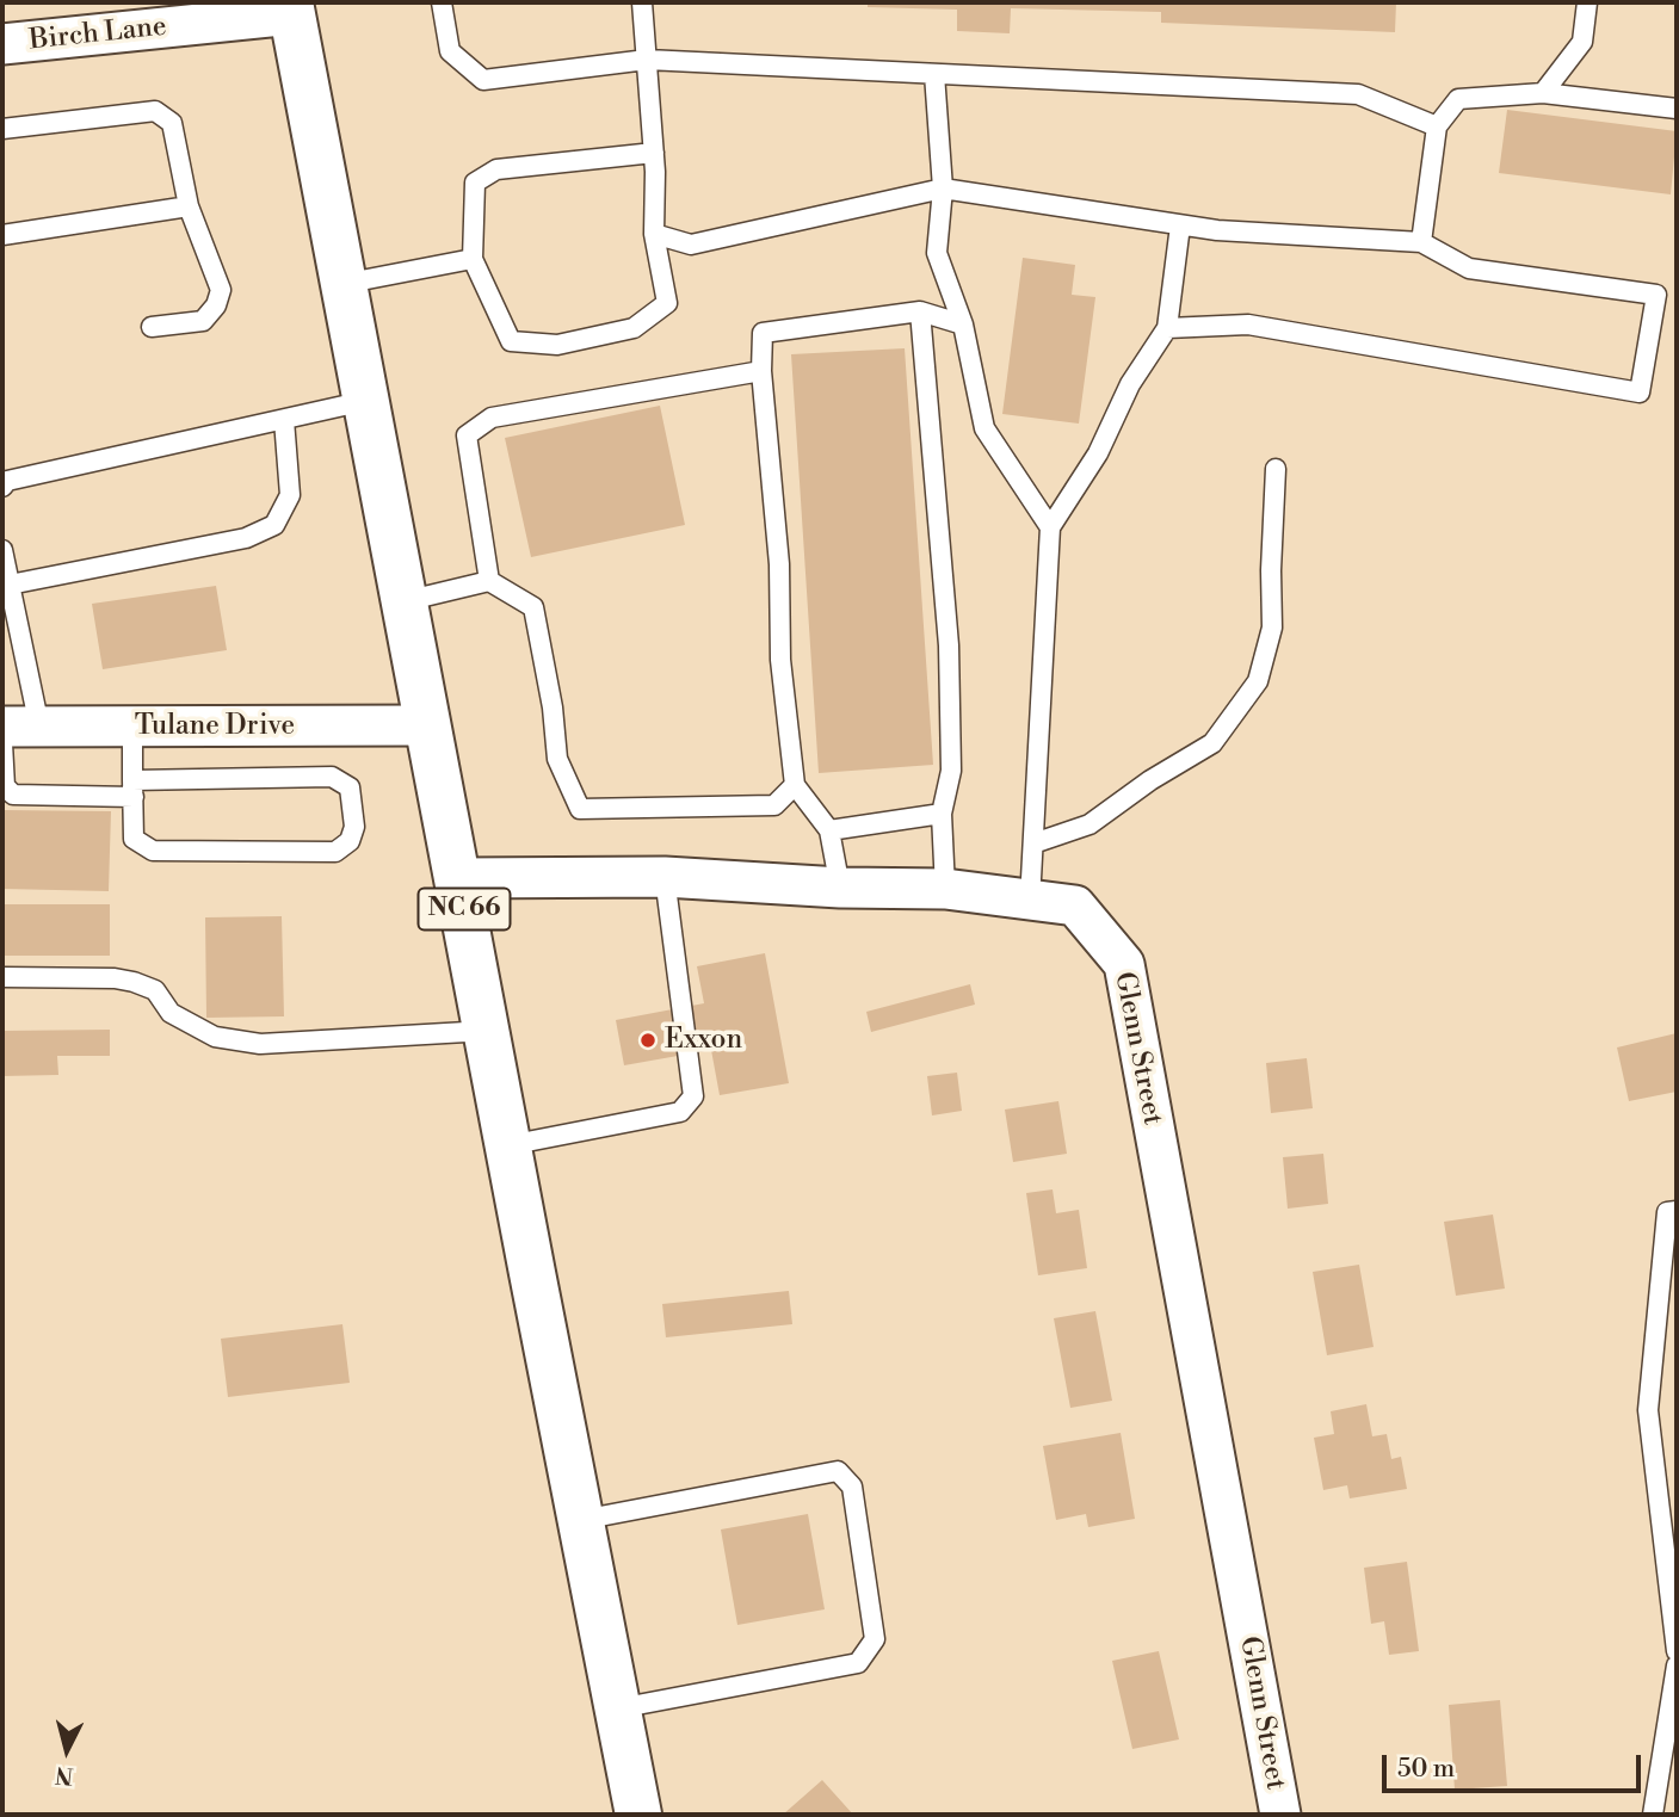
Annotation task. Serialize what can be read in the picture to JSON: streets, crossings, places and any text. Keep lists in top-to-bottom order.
{
  "streets": {
    "main road": ["NC 66"],
    "street": ["Birch Lane", "Tulane Drive", "Glenn Street"]
  },
  "crossings": [
    ["Birch Lane", "NC 66"],
    ["Tulane Drive", "NC 66"],
    ["NC 66", "Glenn Street"]
  ],
  "places": ["Exxon"],
  "scale_bar": "50 m",
  "north": "bottom"
}
